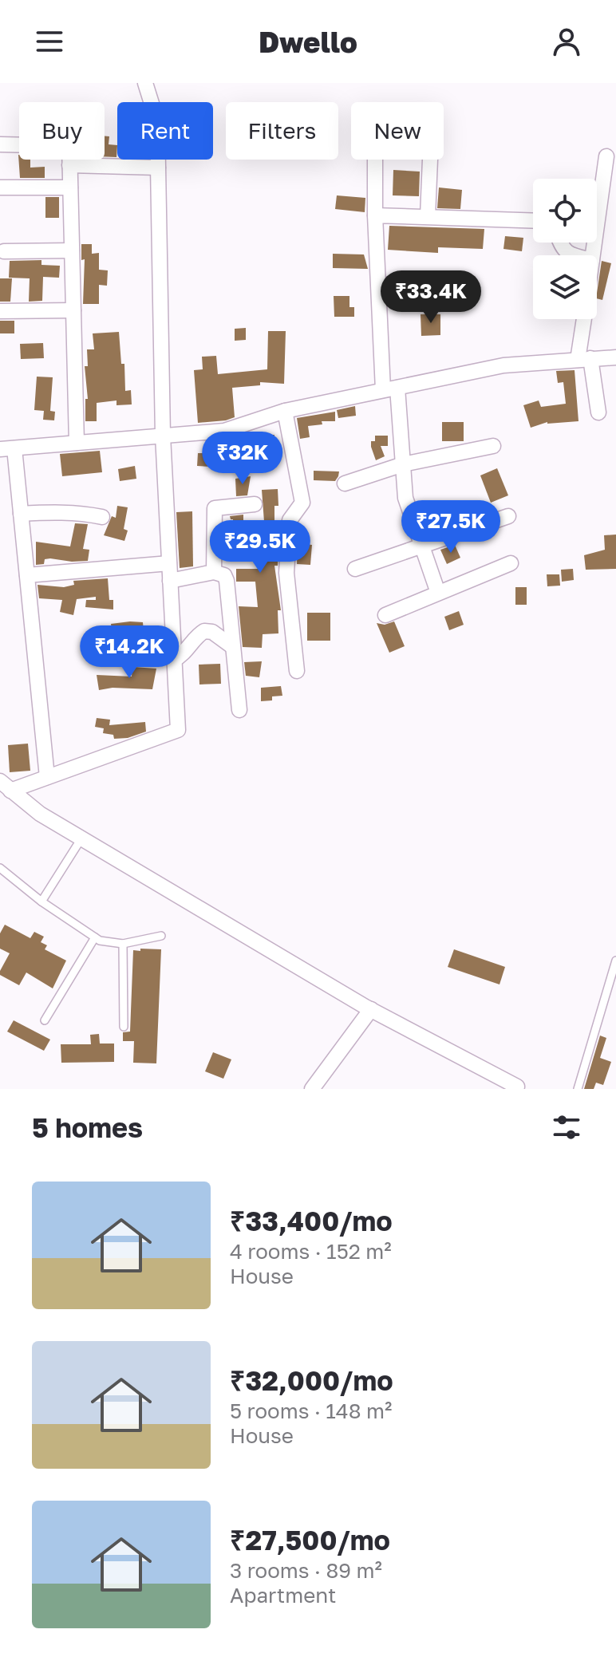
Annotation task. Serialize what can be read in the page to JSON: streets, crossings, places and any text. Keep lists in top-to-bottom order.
{
  "page": {
    "header": "Dwello",
    "chip": [
      "Buy",
      "Rent",
      "Filters",
      "New"
    ],
    "price": [
      "₹33.4K",
      "₹32K",
      "₹27.5K",
      "₹29.5K",
      "₹14.2K"
    ],
    "heading": "5 homes",
    "list": [
      {
        "name": "₹33,400/mo",
        "note": "4 rooms · 152 m² · House"
      },
      {
        "name": "₹32,000/mo",
        "note": "5 rooms · 148 m² · House"
      },
      {
        "name": "₹27,500/mo",
        "note": "3 rooms · 89 m² · Apartment"
      }
    ]
  }
}
